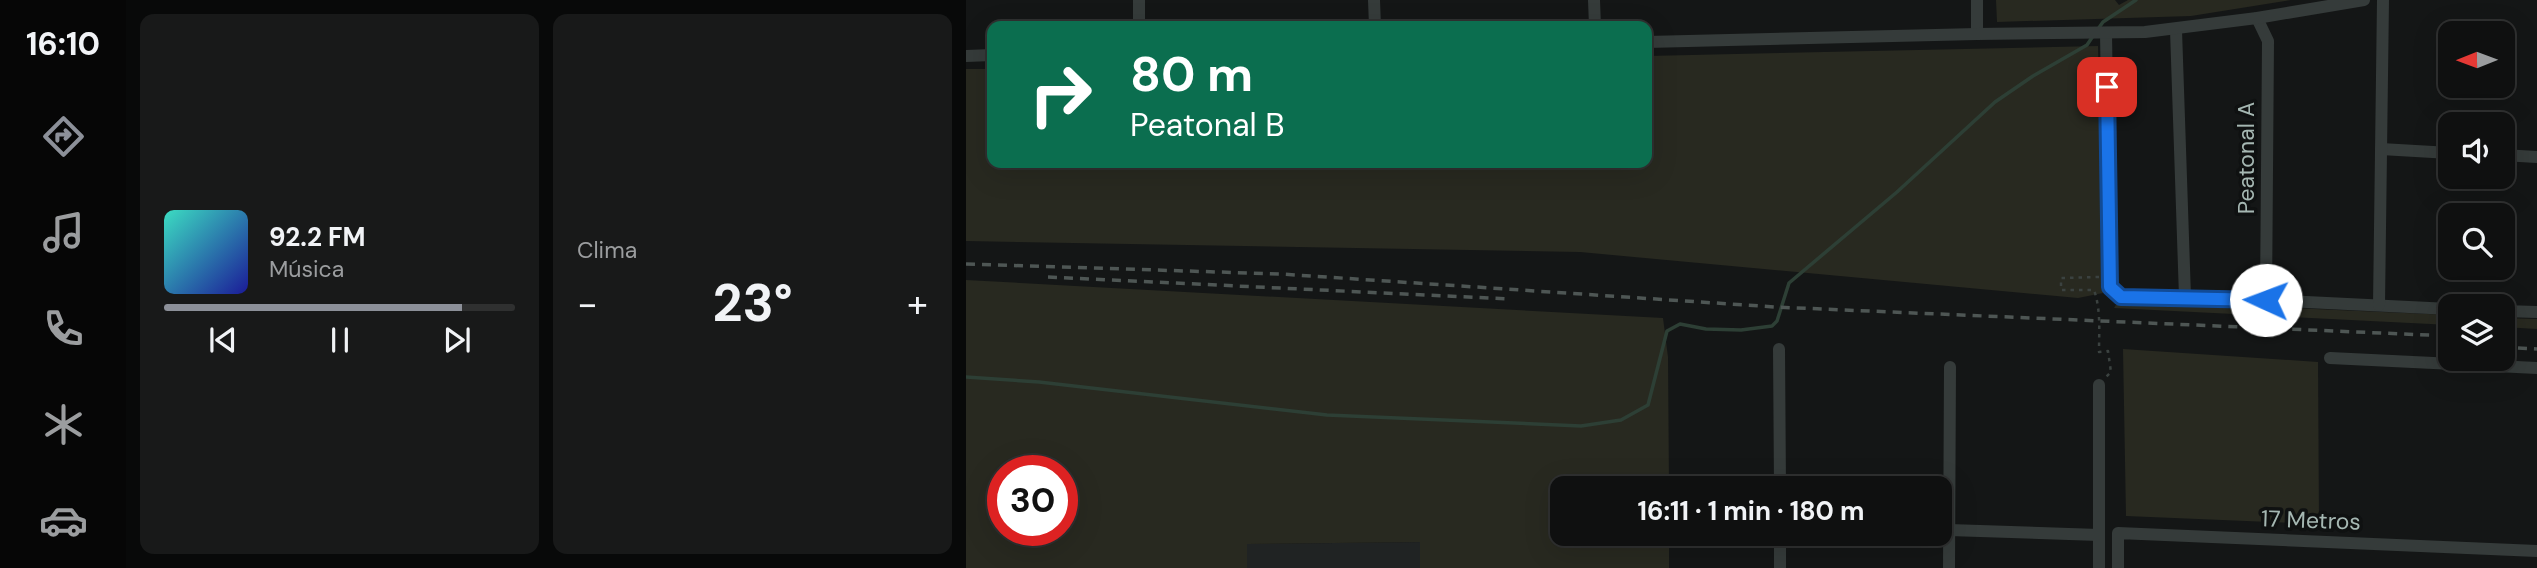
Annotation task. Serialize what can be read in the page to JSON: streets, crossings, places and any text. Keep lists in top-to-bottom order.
{
  "streets": {
    "street": ["Peatonal A", "17 Metros"]
  },
  "north": "left",
  "page": {
    "tabs": "16:10",
    "tile": "Clima",
    "turn": ["80 m", "Peatonal B"],
    "song": ["92.2 FM", "Música"],
    "heat": ["−", "23°", "+"],
    "limit": "30",
    "trip": "16:11 · 1 min · 180 m"
  }
}
